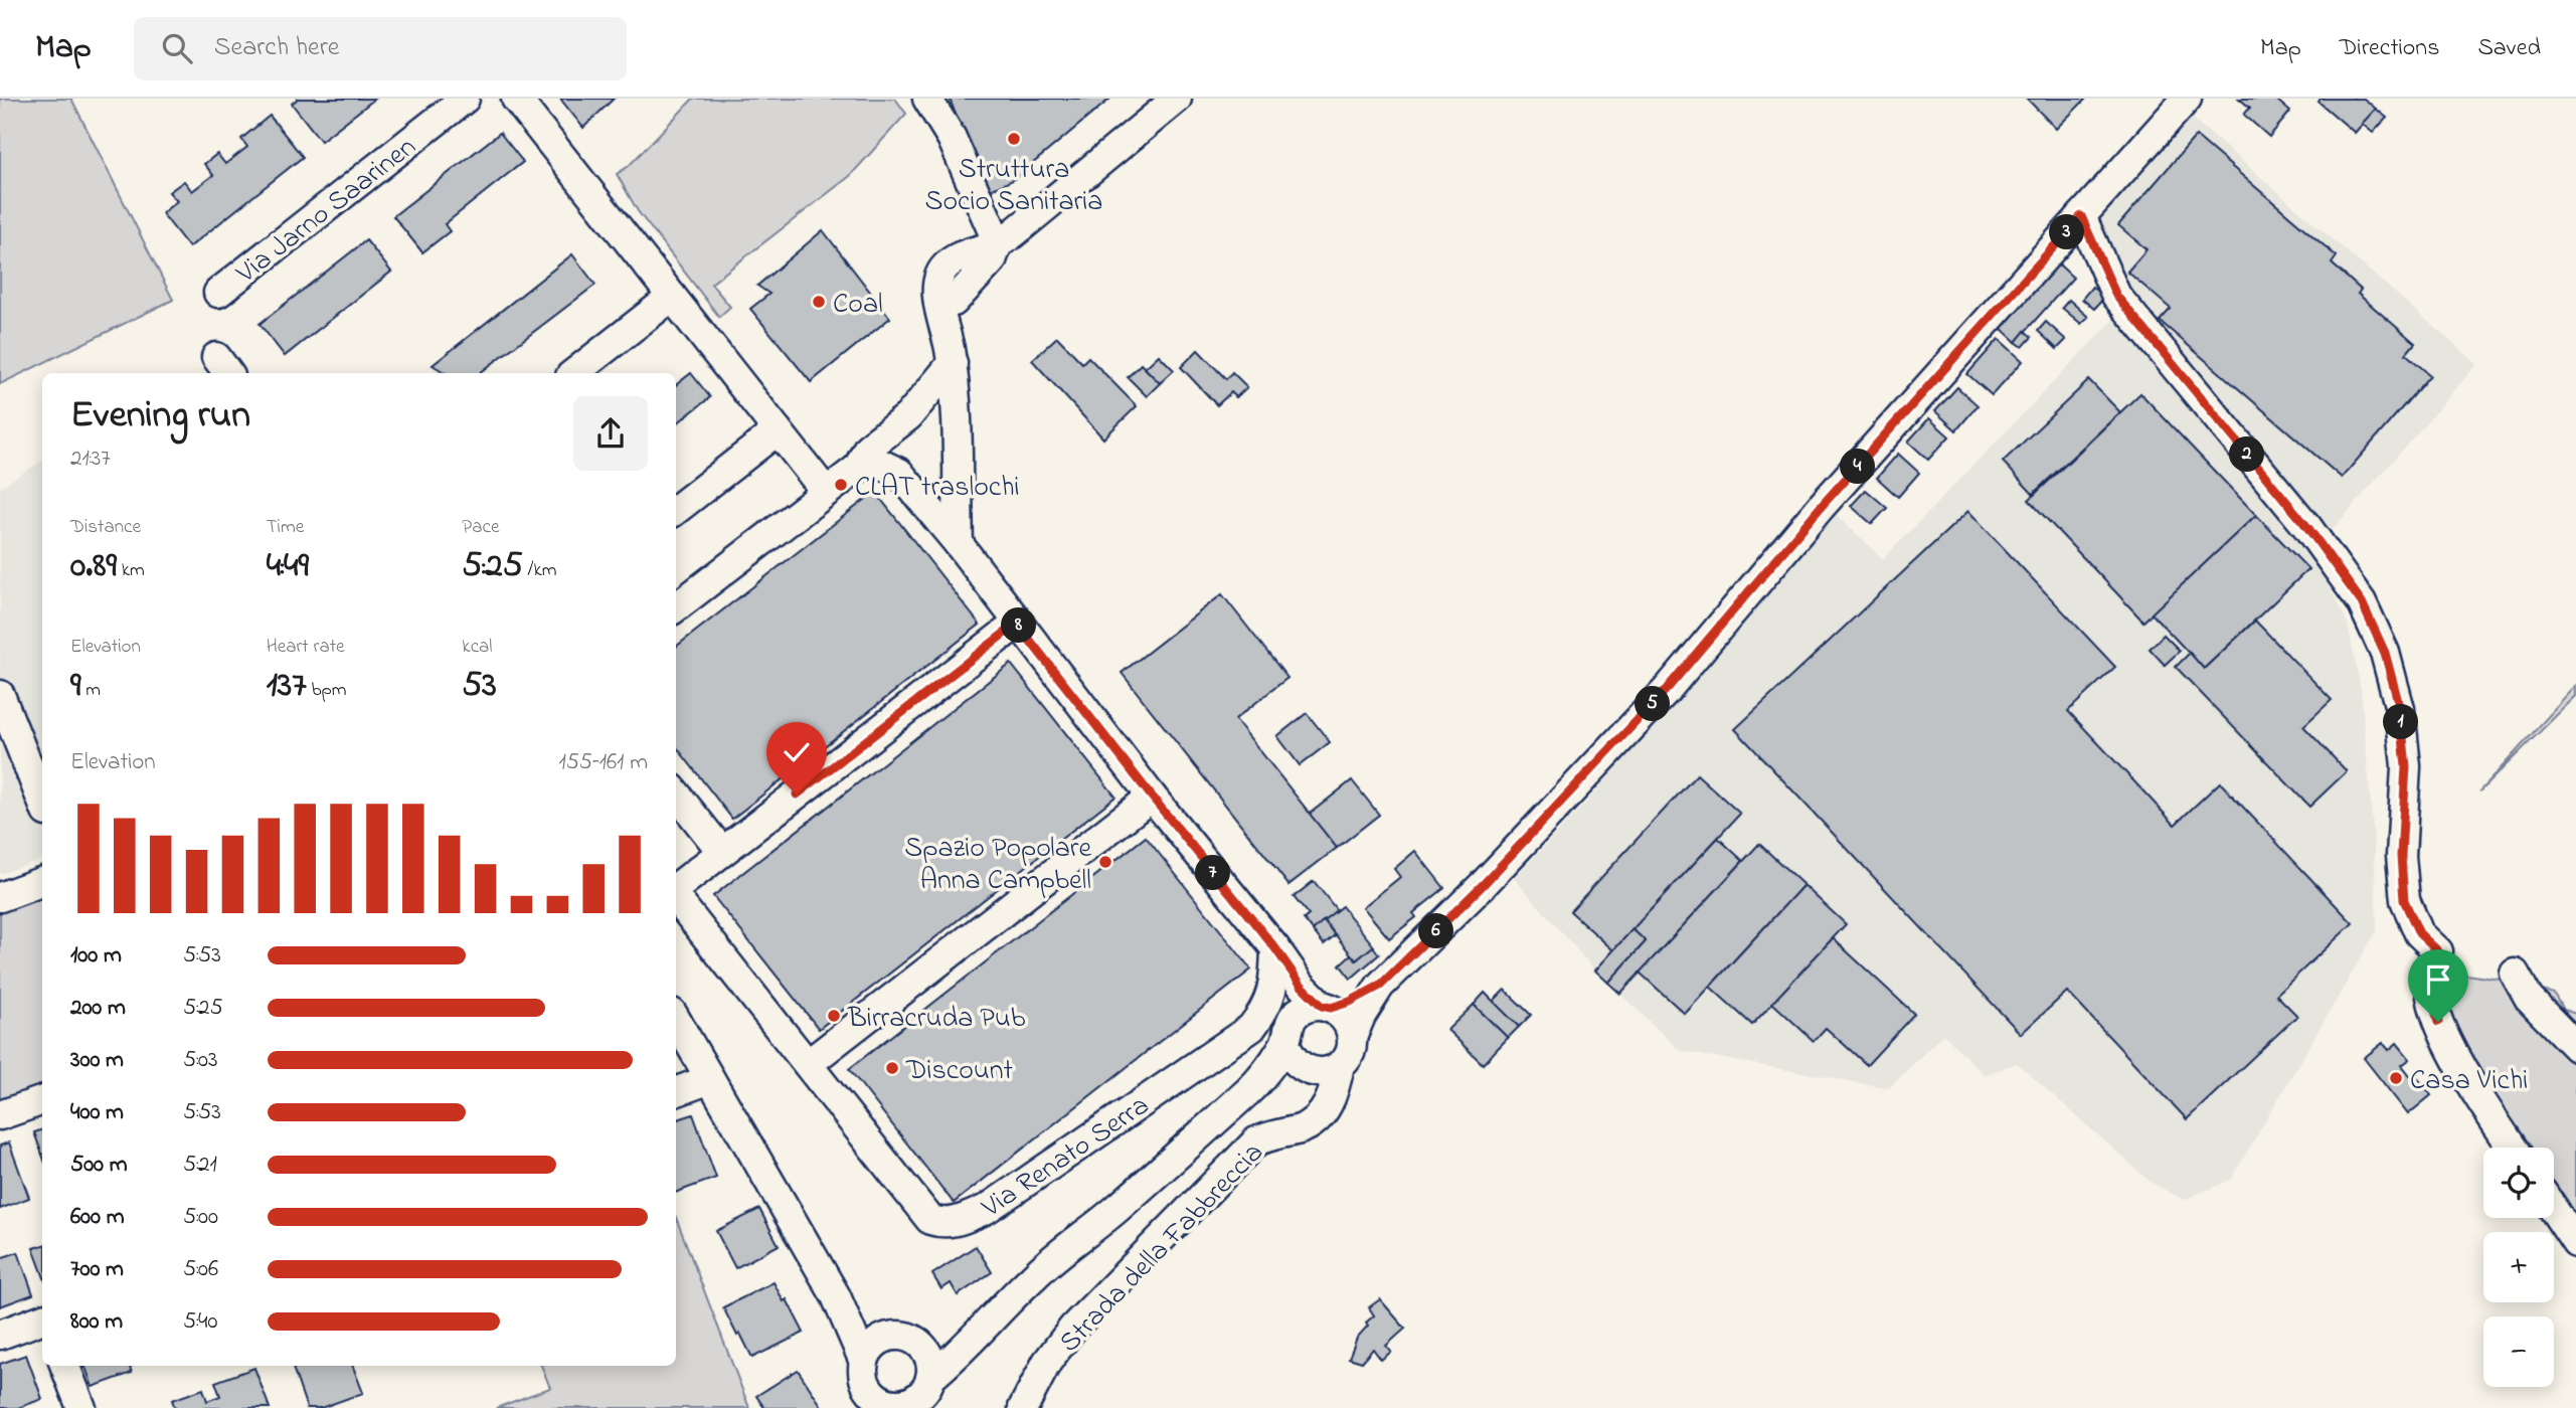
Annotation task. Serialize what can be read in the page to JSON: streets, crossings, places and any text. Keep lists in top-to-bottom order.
{
  "streets": {
    "street": ["Via Jarno Saarinen", "Via Renato Serra", "Strada della Fabbreccia"]
  },
  "places": [
    "Struttura Socio Sanitaria",
    "Coal",
    "CLAT traslochi",
    "Spazio Popolare Anna Campbell",
    "Birracruda Pub",
    "Discount",
    "Casa Vichi"
  ],
  "page": {
    "header": "Map",
    "search": "Search here",
    "nav": ["Map", "Directions", "Saved"],
    "pins": [
      "3",
      "2",
      "4",
      "8",
      "5",
      "1",
      "7",
      "6"
    ],
    "heading": ["Evening run", "21:37"],
    "stats": [
      ["Distance", "0.89 km"],
      ["Time", "4:49"],
      ["Pace", "5:25 /km"],
      ["Elevation", "9 m"],
      ["Heart rate", "137 bpm"],
      ["kcal", "53"]
    ],
    "chart": ["Elevation", "155–161 m"],
    "list": [
      {
        "name": "100 m",
        "note": "5:53"
      },
      {
        "name": "200 m",
        "note": "5:25"
      },
      {
        "name": "300 m",
        "note": "5:03"
      },
      {
        "name": "400 m",
        "note": "5:53"
      },
      {
        "name": "500 m",
        "note": "5:21"
      },
      {
        "name": "600 m",
        "note": "5:00"
      },
      {
        "name": "700 m",
        "note": "5:06"
      },
      {
        "name": "800 m",
        "note": "5:40"
      }
    ],
    "map_buttons": ["+", "−"]
  }
}
